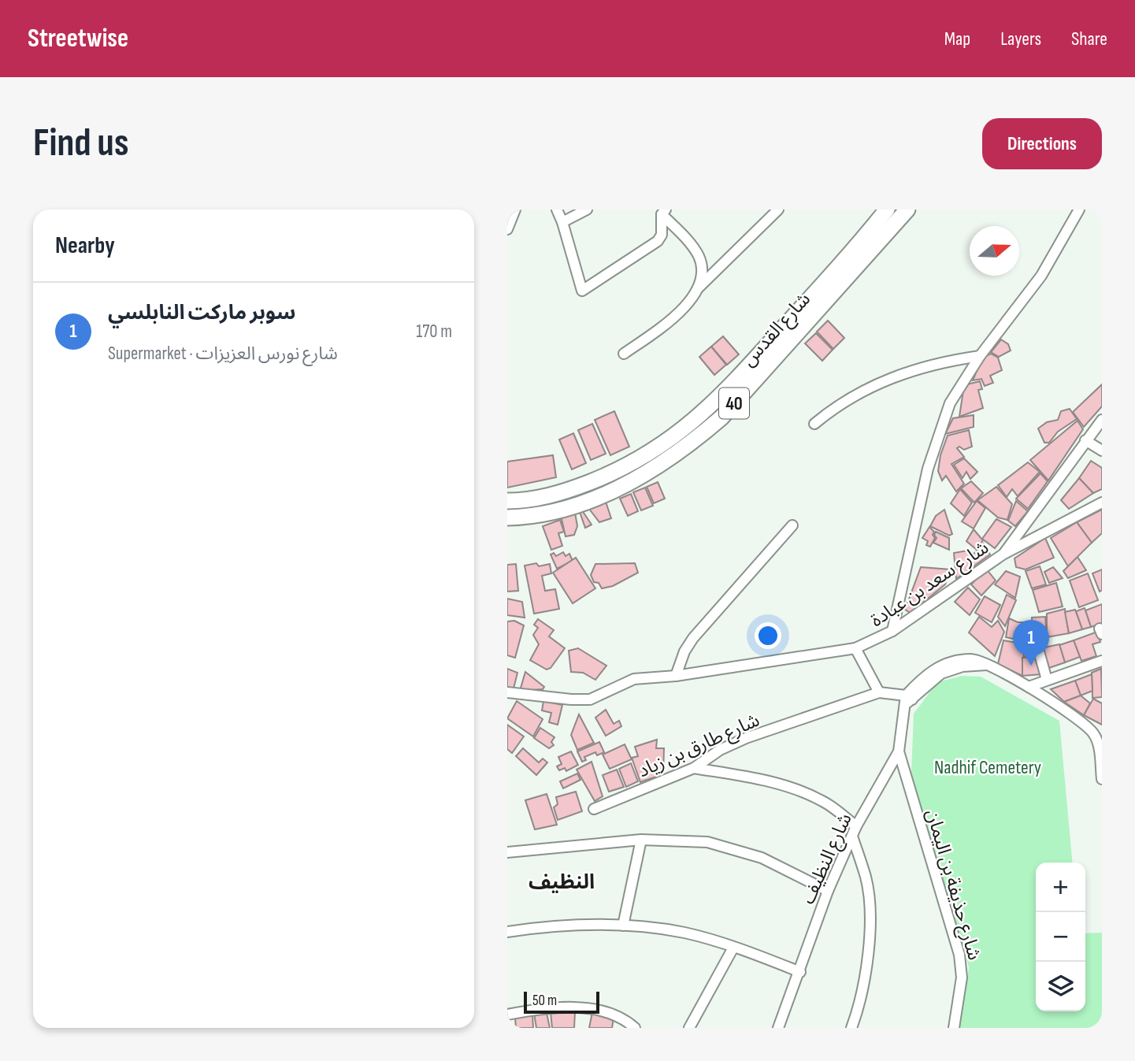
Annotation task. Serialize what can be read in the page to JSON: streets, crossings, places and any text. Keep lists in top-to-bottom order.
{
  "streets": {
    "highway": ["شارع القدس", "40"],
    "street": [
      "شارع سعد بن عبادة",
      "شارع طارق بن زياد",
      "شارع النظيف",
      "شارع حذيفة بن اليمان"
    ]
  },
  "crossings": [
    ["شارع طارق بن زياد", "شارع النظيف"],
    ["شارع النظيف", "شارع حذيفة بن اليمان"]
  ],
  "districts": ["النظيف"],
  "parks": ["Nadhif Cemetery"],
  "scale_bar": "50 m",
  "north": "right",
  "page": {
    "header": "Streetwise",
    "nav": ["Map", "Layers", "Share"],
    "buttons": "Directions",
    "title": "Find us",
    "heading": "Nearby",
    "list": [
      {
        "mark": "1",
        "name": "سوبر ماركت النابلسي",
        "note": "Supermarket · شارع نورس العزيزات",
        "value": "170 m"
      }
    ],
    "pins": "1",
    "map_buttons": ["+", "−"],
    "scale": "50 m"
  }
}
